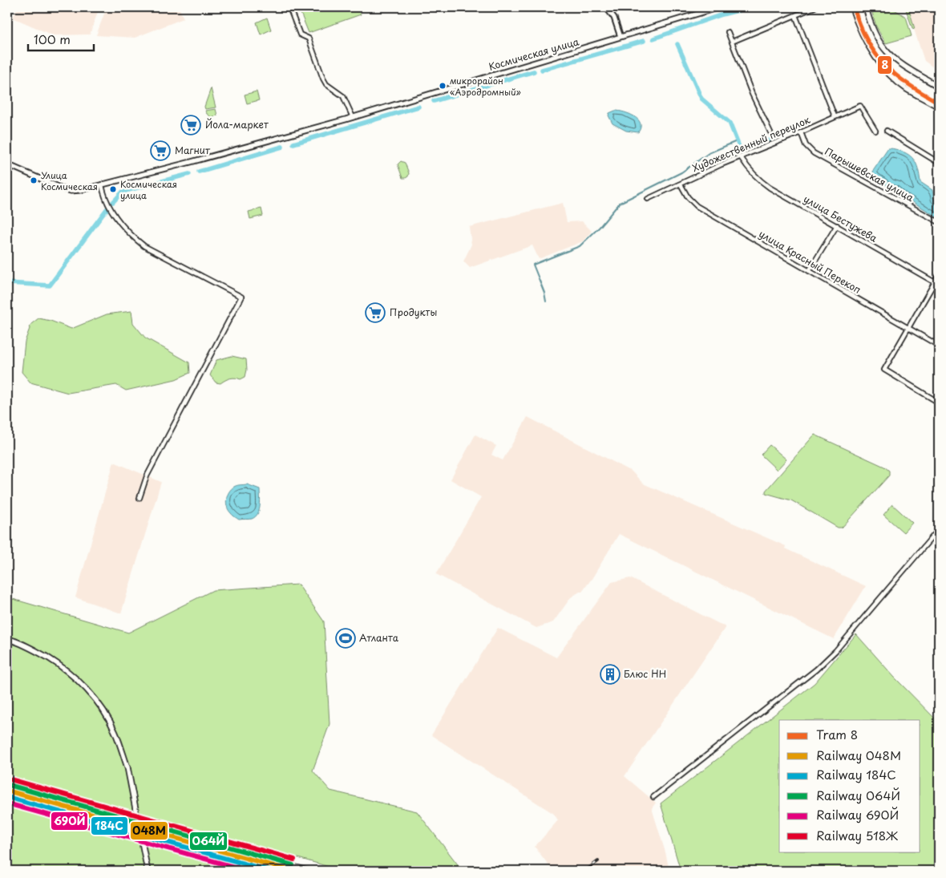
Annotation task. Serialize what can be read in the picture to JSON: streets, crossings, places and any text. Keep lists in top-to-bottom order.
{
  "streets": {
    "street": [
      "Космическая улица",
      "Художественный переулок",
      "Парышевская улица",
      "улица Бестужева",
      "улица Красный Перекоп"
    ]
  },
  "crossings": [
    ["Художественный переулок", "Парышевская улица"],
    ["Художественный переулок", "улица Бестужева"],
    ["Художественный переулок", "улица Красный Перекоп"]
  ],
  "places": {
    "other": ["микрорайон «Аэродромный»", "Улица Космическая", "Космическая улица"],
    "supermarket": ["Йола-маркет", "Магнит", "Продукты"],
    "sports": ["Атланта"],
    "building": ["Блюс НН"]
  },
  "lines": [
    "tram line 8",
    "rail line 518Ж",
    "rail line 064Й",
    "rail line 048М",
    "rail line 184С",
    "rail line 690Й"
  ],
  "legend": [
    "Tram 8",
    "Railway 048М",
    "Railway 184С",
    "Railway 064Й",
    "Railway 690Й",
    "Railway 518Ж"
  ],
  "scale_bar": "100 m"
}
